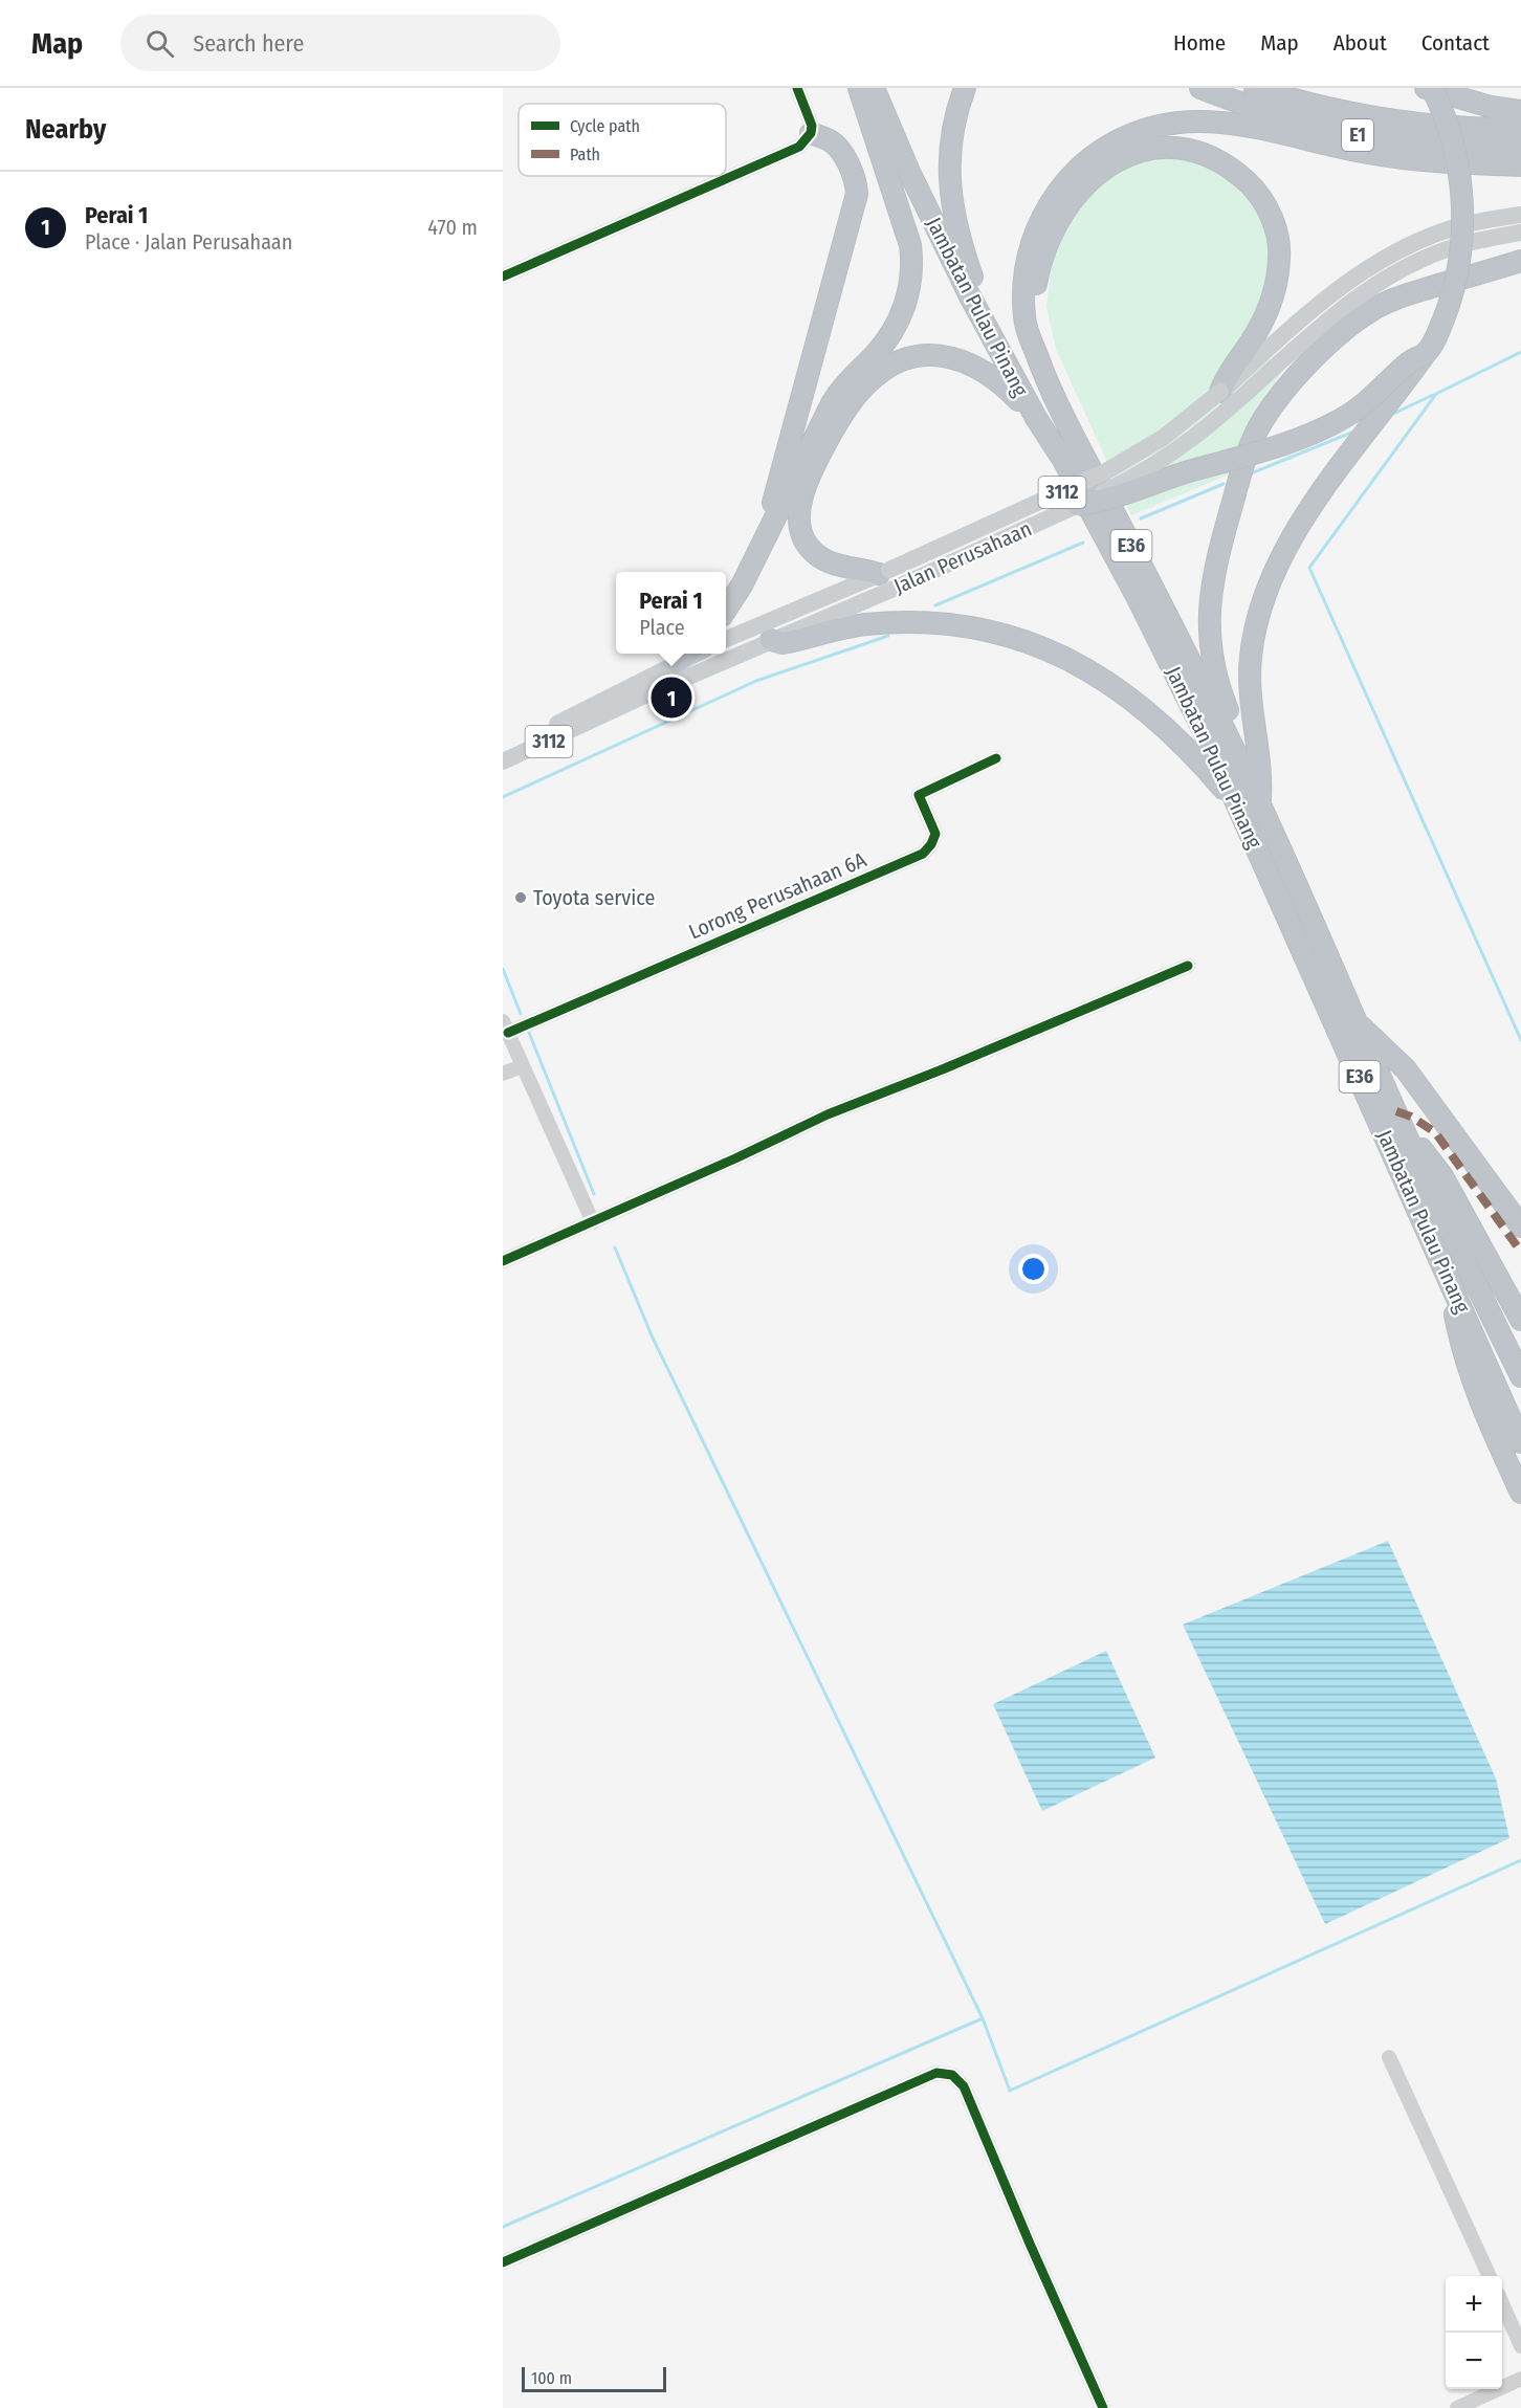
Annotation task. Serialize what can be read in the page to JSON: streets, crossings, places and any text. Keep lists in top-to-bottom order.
{
  "streets": {
    "highway": ["E1", "Jambatan Pulau Pinang", "E36"],
    "main road": ["3112", "Jalan Perusahaan"],
    "street": ["Lorong Perusahaan 6A"]
  },
  "places": ["Toyota service"],
  "legend": ["Cycle path", "Path"],
  "scale_bar": "100 m",
  "page": {
    "header": "Map",
    "search": "Search here",
    "nav": [
      "Home",
      "Map",
      "About",
      "Contact"
    ],
    "heading": "Nearby",
    "list": [
      {
        "mark": "1",
        "name": "Perai 1",
        "note": "Place · Jalan Perusahaan",
        "value": "470 m"
      }
    ],
    "popup": ["Perai 1", "Place"],
    "pins": "1",
    "map_buttons": ["+", "−"],
    "scale": "100 m"
  }
}
